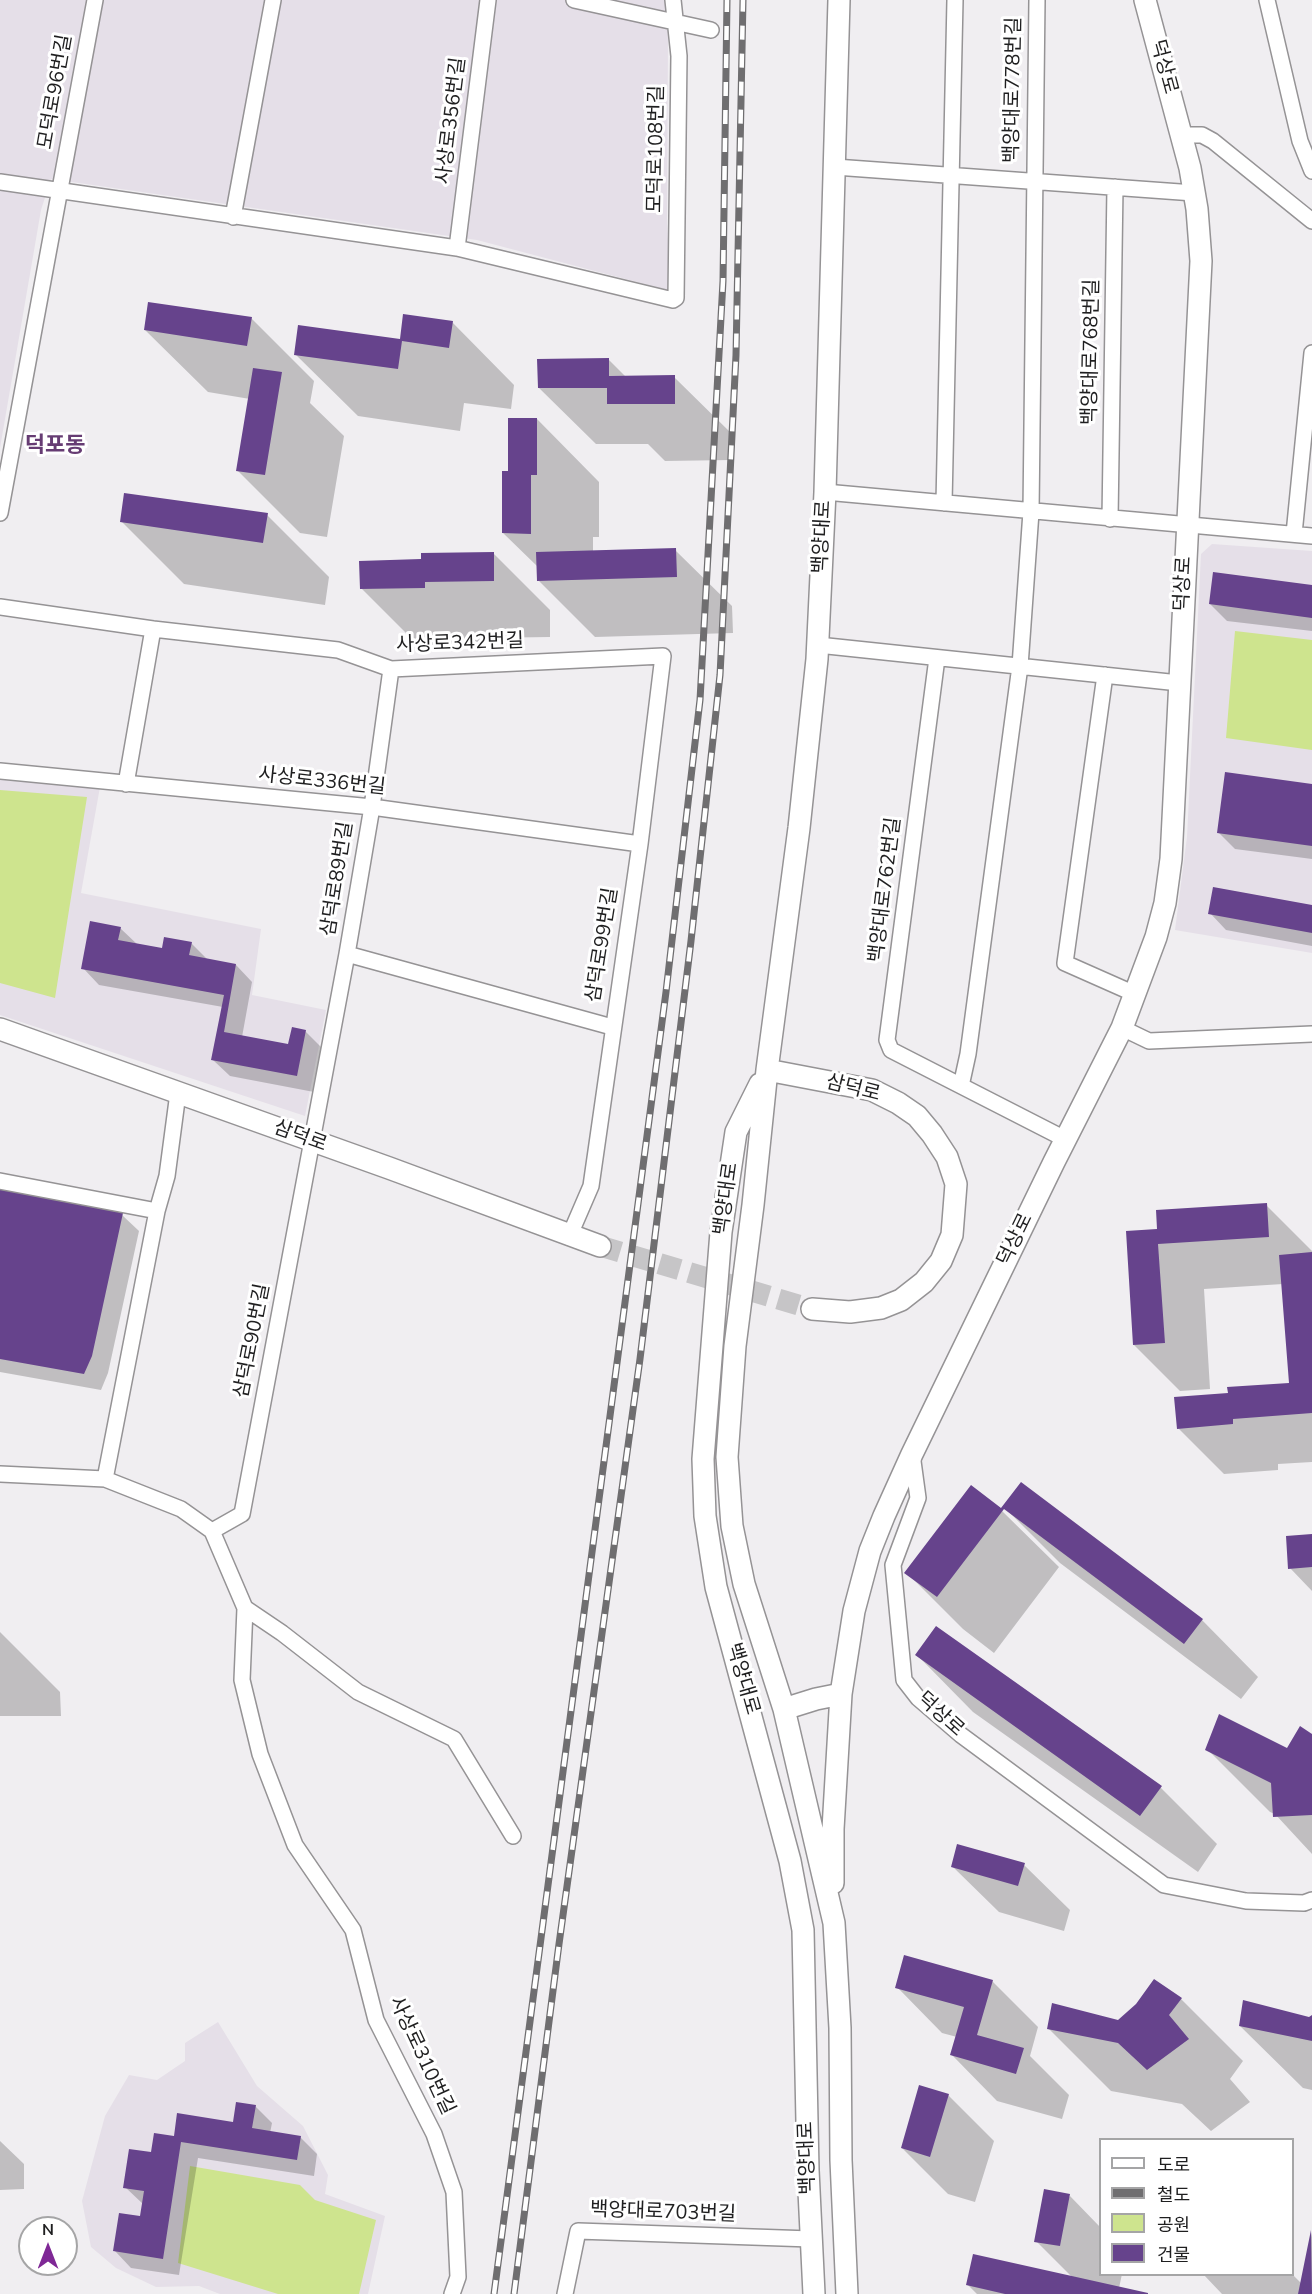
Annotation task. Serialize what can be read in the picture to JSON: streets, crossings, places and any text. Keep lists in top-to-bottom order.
{
  "streets": {
    "main road": ["덕상로", "백양대로", "삼덕로"],
    "street": [
      "백양대로778번길",
      "모덕로96번길",
      "사상로356번길",
      "모덕로108번길",
      "백양대로768번길",
      "사상로342번길",
      "사상로336번길",
      "삼덕로89번길",
      "백양대로762번길",
      "삼덕로99번길",
      "삼덕로90번길",
      "사상로310번길",
      "백양대로703번길"
    ]
  },
  "crossings": [
    ["덕상로", "백양대로778번길"],
    ["덕상로", "백양대로"],
    ["덕상로", "백양대로762번길"],
    ["백양대로778번길", "백양대로768번길"],
    ["백양대로778번길", "백양대로"],
    ["사상로356번길", "모덕로108번길"],
    ["백양대로", "삼덕로"],
    ["백양대로", "백양대로703번길"],
    ["사상로342번길", "삼덕로89번길"],
    ["사상로342번길", "삼덕로99번길"],
    ["사상로336번길", "삼덕로89번길"],
    ["사상로336번길", "삼덕로99번길"],
    ["삼덕로89번길", "삼덕로99번길"],
    ["삼덕로89번길", "삼덕로"],
    ["삼덕로89번길", "삼덕로90번길"],
    ["삼덕로99번길", "삼덕로"],
    ["삼덕로", "삼덕로90번길"],
    ["삼덕로90번길", "사상로310번길"]
  ],
  "districts": ["덕포동"],
  "legend": [
    "도로",
    "철도",
    "공원",
    "건물"
  ],
  "north": "top"
}
